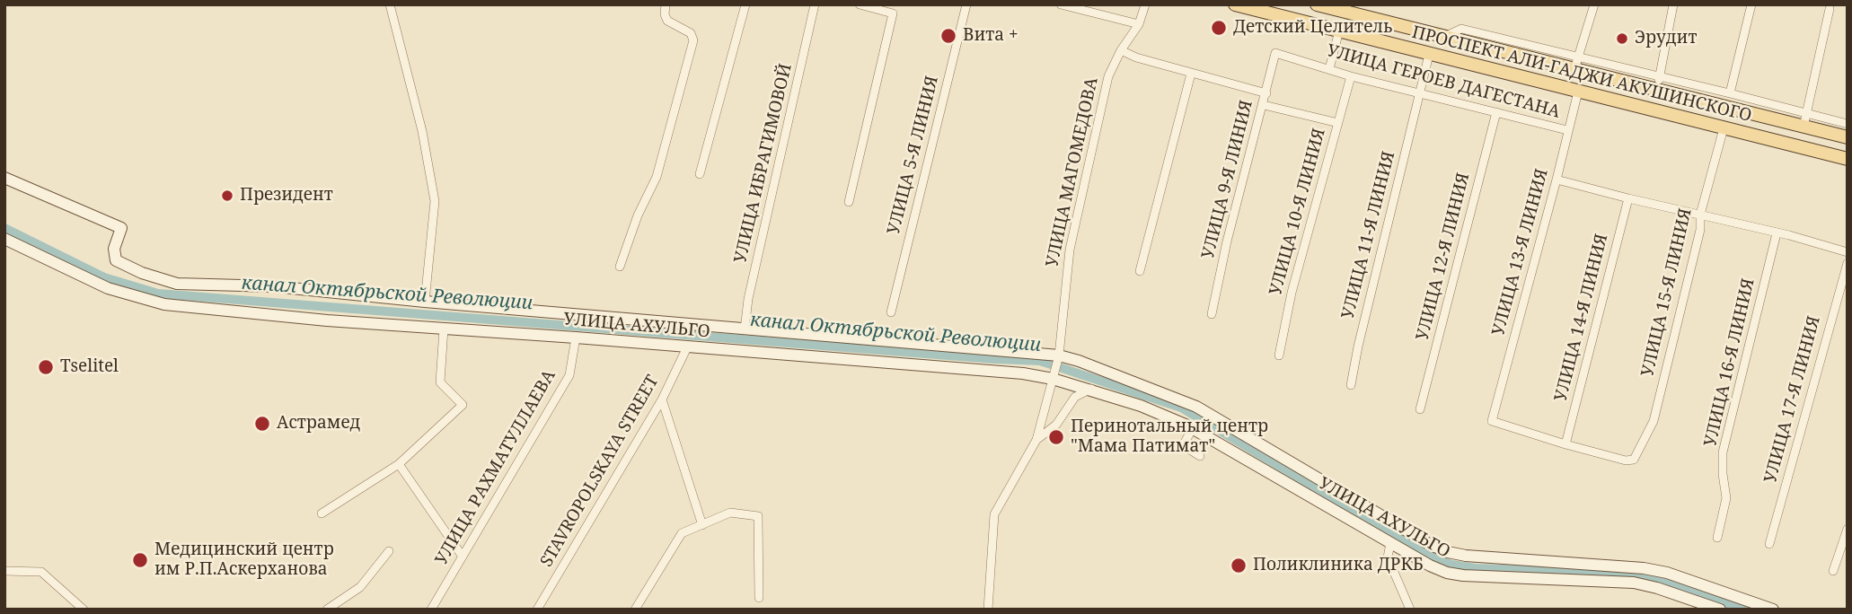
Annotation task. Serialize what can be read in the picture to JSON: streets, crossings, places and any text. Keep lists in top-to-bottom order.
{
  "streets": {
    "main road": ["ПРОСПЕКТ АЛИ-ГАДЖИ АКУШИНСКОГО", "УЛИЦА АХУЛЬГО"],
    "street": [
      "УЛИЦА ГЕРОЕВ ДАГЕСТАНА",
      "УЛИЦА 5-Я ЛИНИЯ",
      "УЛИЦА ИБРАГИМОВОЙ",
      "УЛИЦА МАГОМЕДОВА",
      "УЛИЦА 9-Я ЛИНИЯ",
      "УЛИЦА 10-Я ЛИНИЯ",
      "УЛИЦА 11-Я ЛИНИЯ",
      "УЛИЦА 13-Я ЛИНИЯ",
      "УЛИЦА 12-Я ЛИНИЯ",
      "УЛИЦА 15-Я ЛИНИЯ",
      "УЛИЦА 14-Я ЛИНИЯ",
      "УЛИЦА 16-Я ЛИНИЯ",
      "УЛИЦА 17-Я ЛИНИЯ",
      "УЛИЦА РАХМАТУЛЛАЕВА",
      "STAVROPOLSKAYA STREET"
    ]
  },
  "crossings": [
    ["ПРОСПЕКТ АЛИ-ГАДЖИ АКУШИНСКОГО", "УЛИЦА 11-Я ЛИНИЯ"],
    ["ПРОСПЕКТ АЛИ-ГАДЖИ АКУШИНСКОГО", "УЛИЦА 13-Я ЛИНИЯ"],
    ["ПРОСПЕКТ АЛИ-ГАДЖИ АКУШИНСКОГО", "УЛИЦА 15-Я ЛИНИЯ"],
    ["УЛИЦА ГЕРОЕВ ДАГЕСТАНА", "УЛИЦА 9-Я ЛИНИЯ"],
    ["УЛИЦА ГЕРОЕВ ДАГЕСТАНА", "УЛИЦА 10-Я ЛИНИЯ"],
    ["УЛИЦА ГЕРОЕВ ДАГЕСТАНА", "УЛИЦА 11-Я ЛИНИЯ"],
    ["УЛИЦА ГЕРОЕВ ДАГЕСТАНА", "УЛИЦА 13-Я ЛИНИЯ"],
    ["УЛИЦА ГЕРОЕВ ДАГЕСТАНА", "УЛИЦА 12-Я ЛИНИЯ"],
    ["УЛИЦА МАГОМЕДОВА", "УЛИЦА АХУЛЬГО"],
    ["УЛИЦА 13-Я ЛИНИЯ", "УЛИЦА 15-Я ЛИНИЯ"],
    ["УЛИЦА 13-Я ЛИНИЯ", "УЛИЦА 14-Я ЛИНИЯ"],
    ["УЛИЦА 15-Я ЛИНИЯ", "УЛИЦА 14-Я ЛИНИЯ"],
    ["УЛИЦА АХУЛЬГО", "УЛИЦА РАХМАТУЛЛАЕВА"],
    ["УЛИЦА АХУЛЬГО", "STAVROPOLSKAYA STREET"]
  ],
  "water": ["канал Октябрьской Революции"],
  "places": [
    "Детский Целитель",
    "Вита +",
    "Эрудит",
    "Президент",
    "Tselitel",
    "Астрамед",
    "Перинотальный центр \"Мама Патимат\"",
    "Медицинский центр им Р.П.Аскерханова",
    "Поликлиника ДРКБ"
  ]
}
